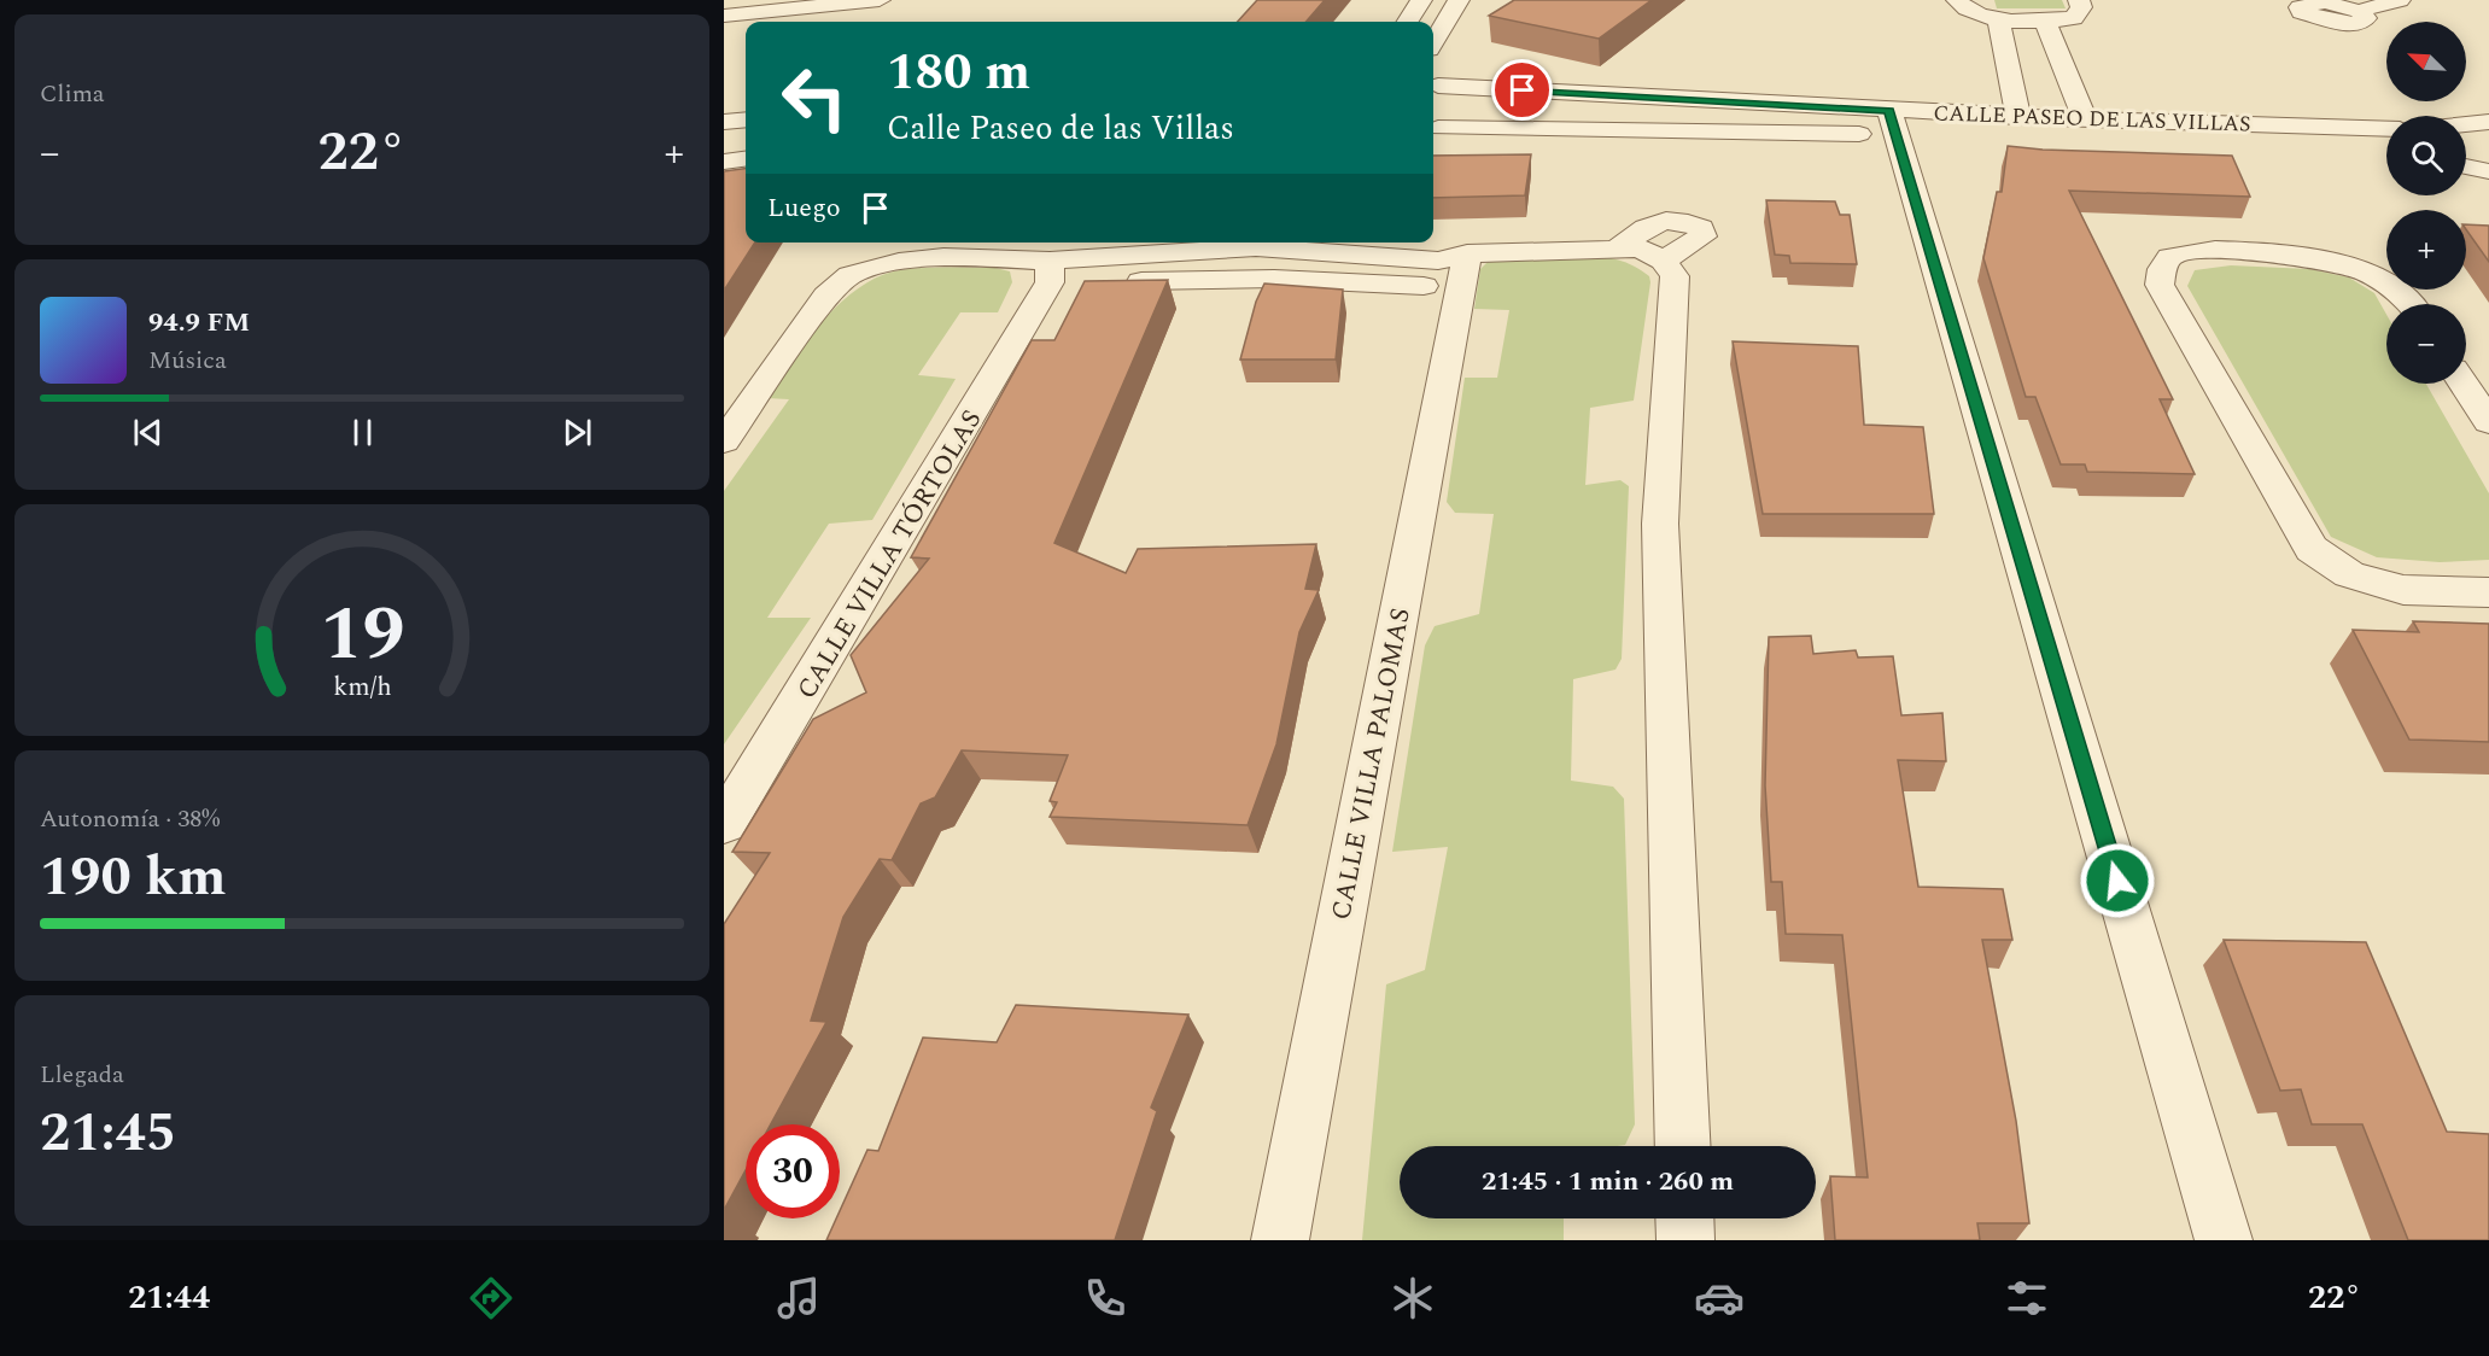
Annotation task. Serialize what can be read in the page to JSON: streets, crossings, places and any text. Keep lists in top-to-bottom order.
{
  "streets": {
    "street": ["CALLE PASEO DE LAS VILLAS", "CALLE VILLA TÓRTOLAS", "CALLE VILLA PALOMAS"]
  },
  "north": "top left",
  "page": {
    "tile": [
      "Clima",
      ["Autonomía · 38%", "190 km"],
      ["Llegada", "21:45"]
    ],
    "map_buttons": ["+", "−"],
    "turn": ["180 m", "Calle Paseo de las Villas"],
    "heat": ["−", "22°", "+"],
    "then": "Luego",
    "song": ["94.9 FM", "Música"],
    "limit": "30",
    "trip": "21:45 · 1 min · 260 m",
    "tabs": ["21:44", "22°"],
    "gauge": ["19", "km/h"]
  }
}
